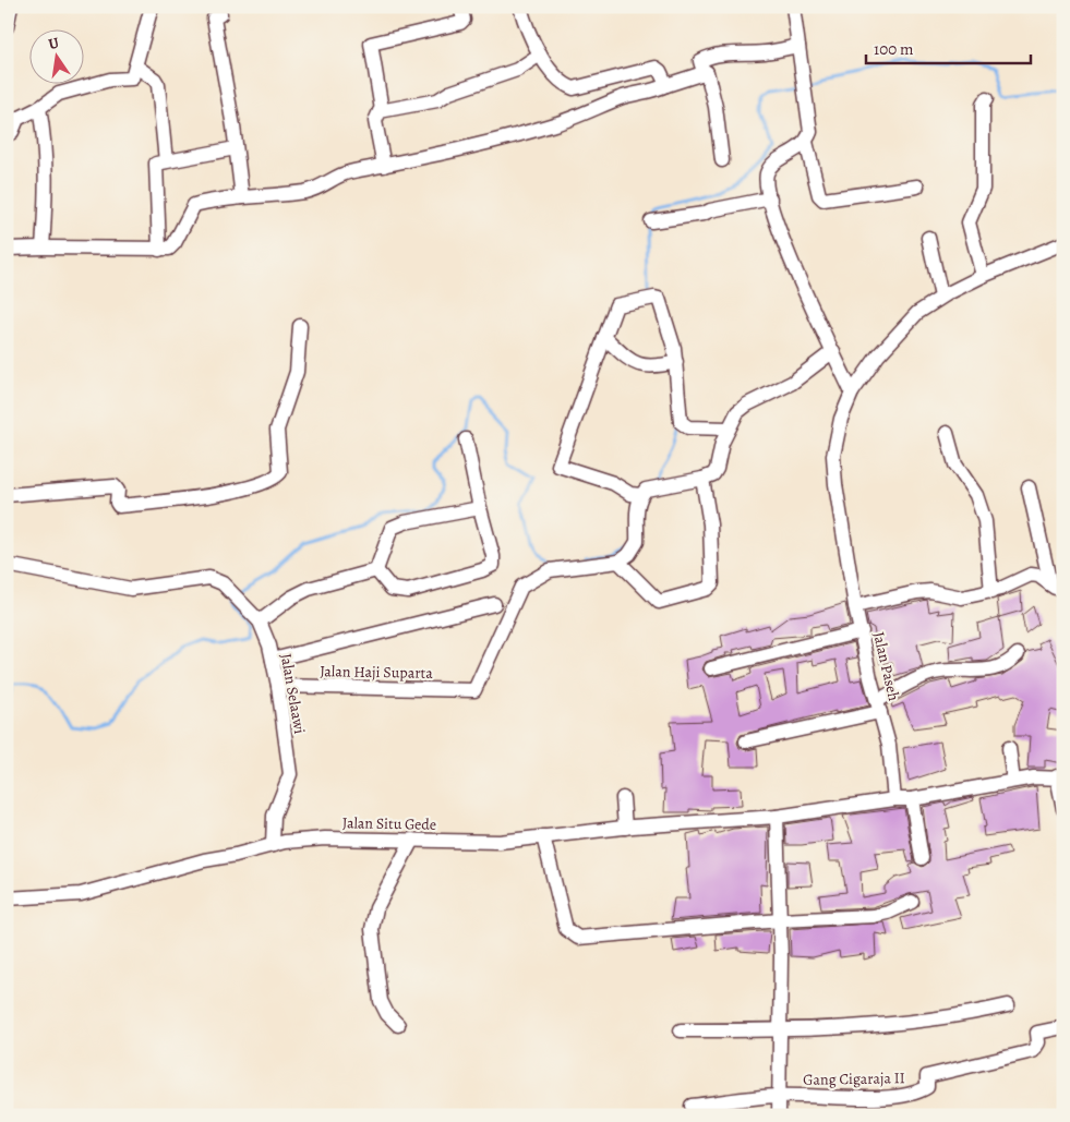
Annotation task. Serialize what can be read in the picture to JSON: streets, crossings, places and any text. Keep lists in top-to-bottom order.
{
  "streets": {
    "street": [
      "Jalan Paseh",
      "Jalan Haji Suparta",
      "Jalan Selaawi",
      "Jalan Situ Gede",
      "Gang Cigaraja II"
    ]
  },
  "crossings": [
    ["Jalan Haji Suparta", "Jalan Selaawi"],
    ["Jalan Selaawi", "Jalan Situ Gede"]
  ],
  "scale_bar": "100 m",
  "north": "top"
}
